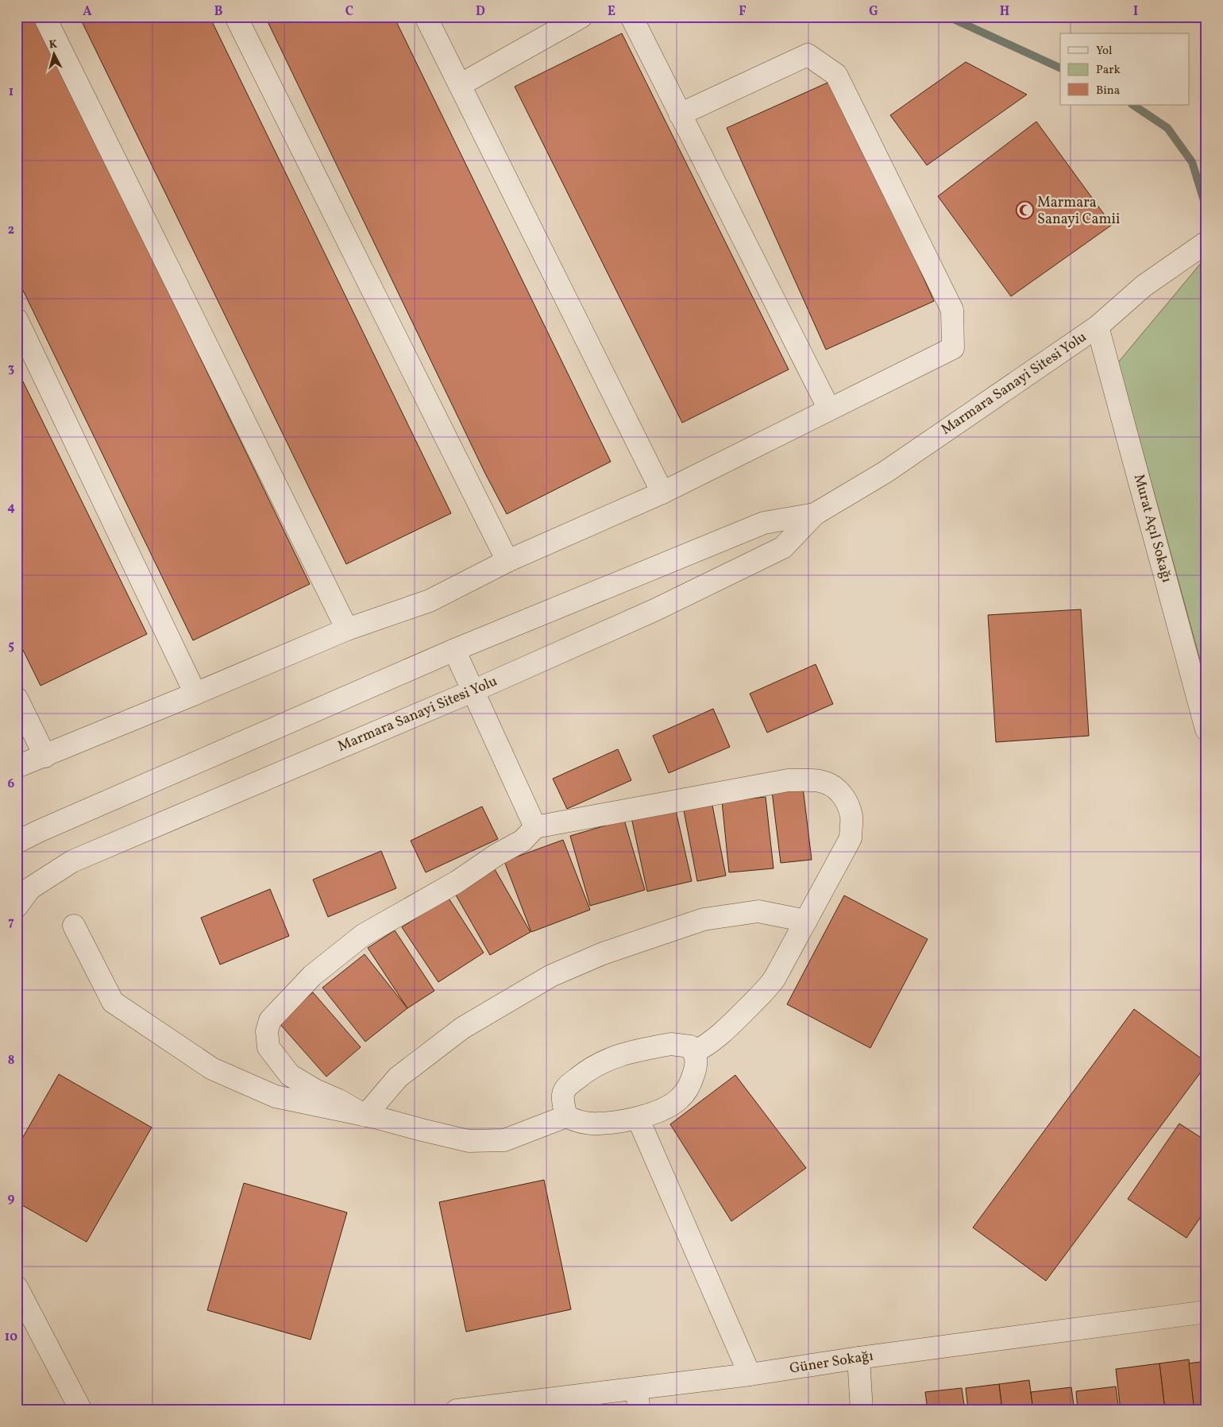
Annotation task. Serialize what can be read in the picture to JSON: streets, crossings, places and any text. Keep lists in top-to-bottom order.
{
  "streets": {
    "street": ["Marmara Sanayi Sitesi Yolu", "Murat Açıl Sokağı", "Güner Sokağı"]
  },
  "crossings": [
    ["Marmara Sanayi Sitesi Yolu", "Murat Açıl Sokağı"]
  ],
  "places": {
    "mosque": ["Marmara Sanayi Camii"]
  },
  "legend": ["Yol", "Park", "Bina"],
  "north": "top",
  "grid": {
    "columns": [
      "A",
      "B",
      "C",
      "D",
      "E",
      "F",
      "G",
      "H",
      "I"
    ],
    "rows": [
      "1",
      "2",
      "3",
      "4",
      "5",
      "6",
      "7",
      "8",
      "9",
      "10"
    ]
  }
}
